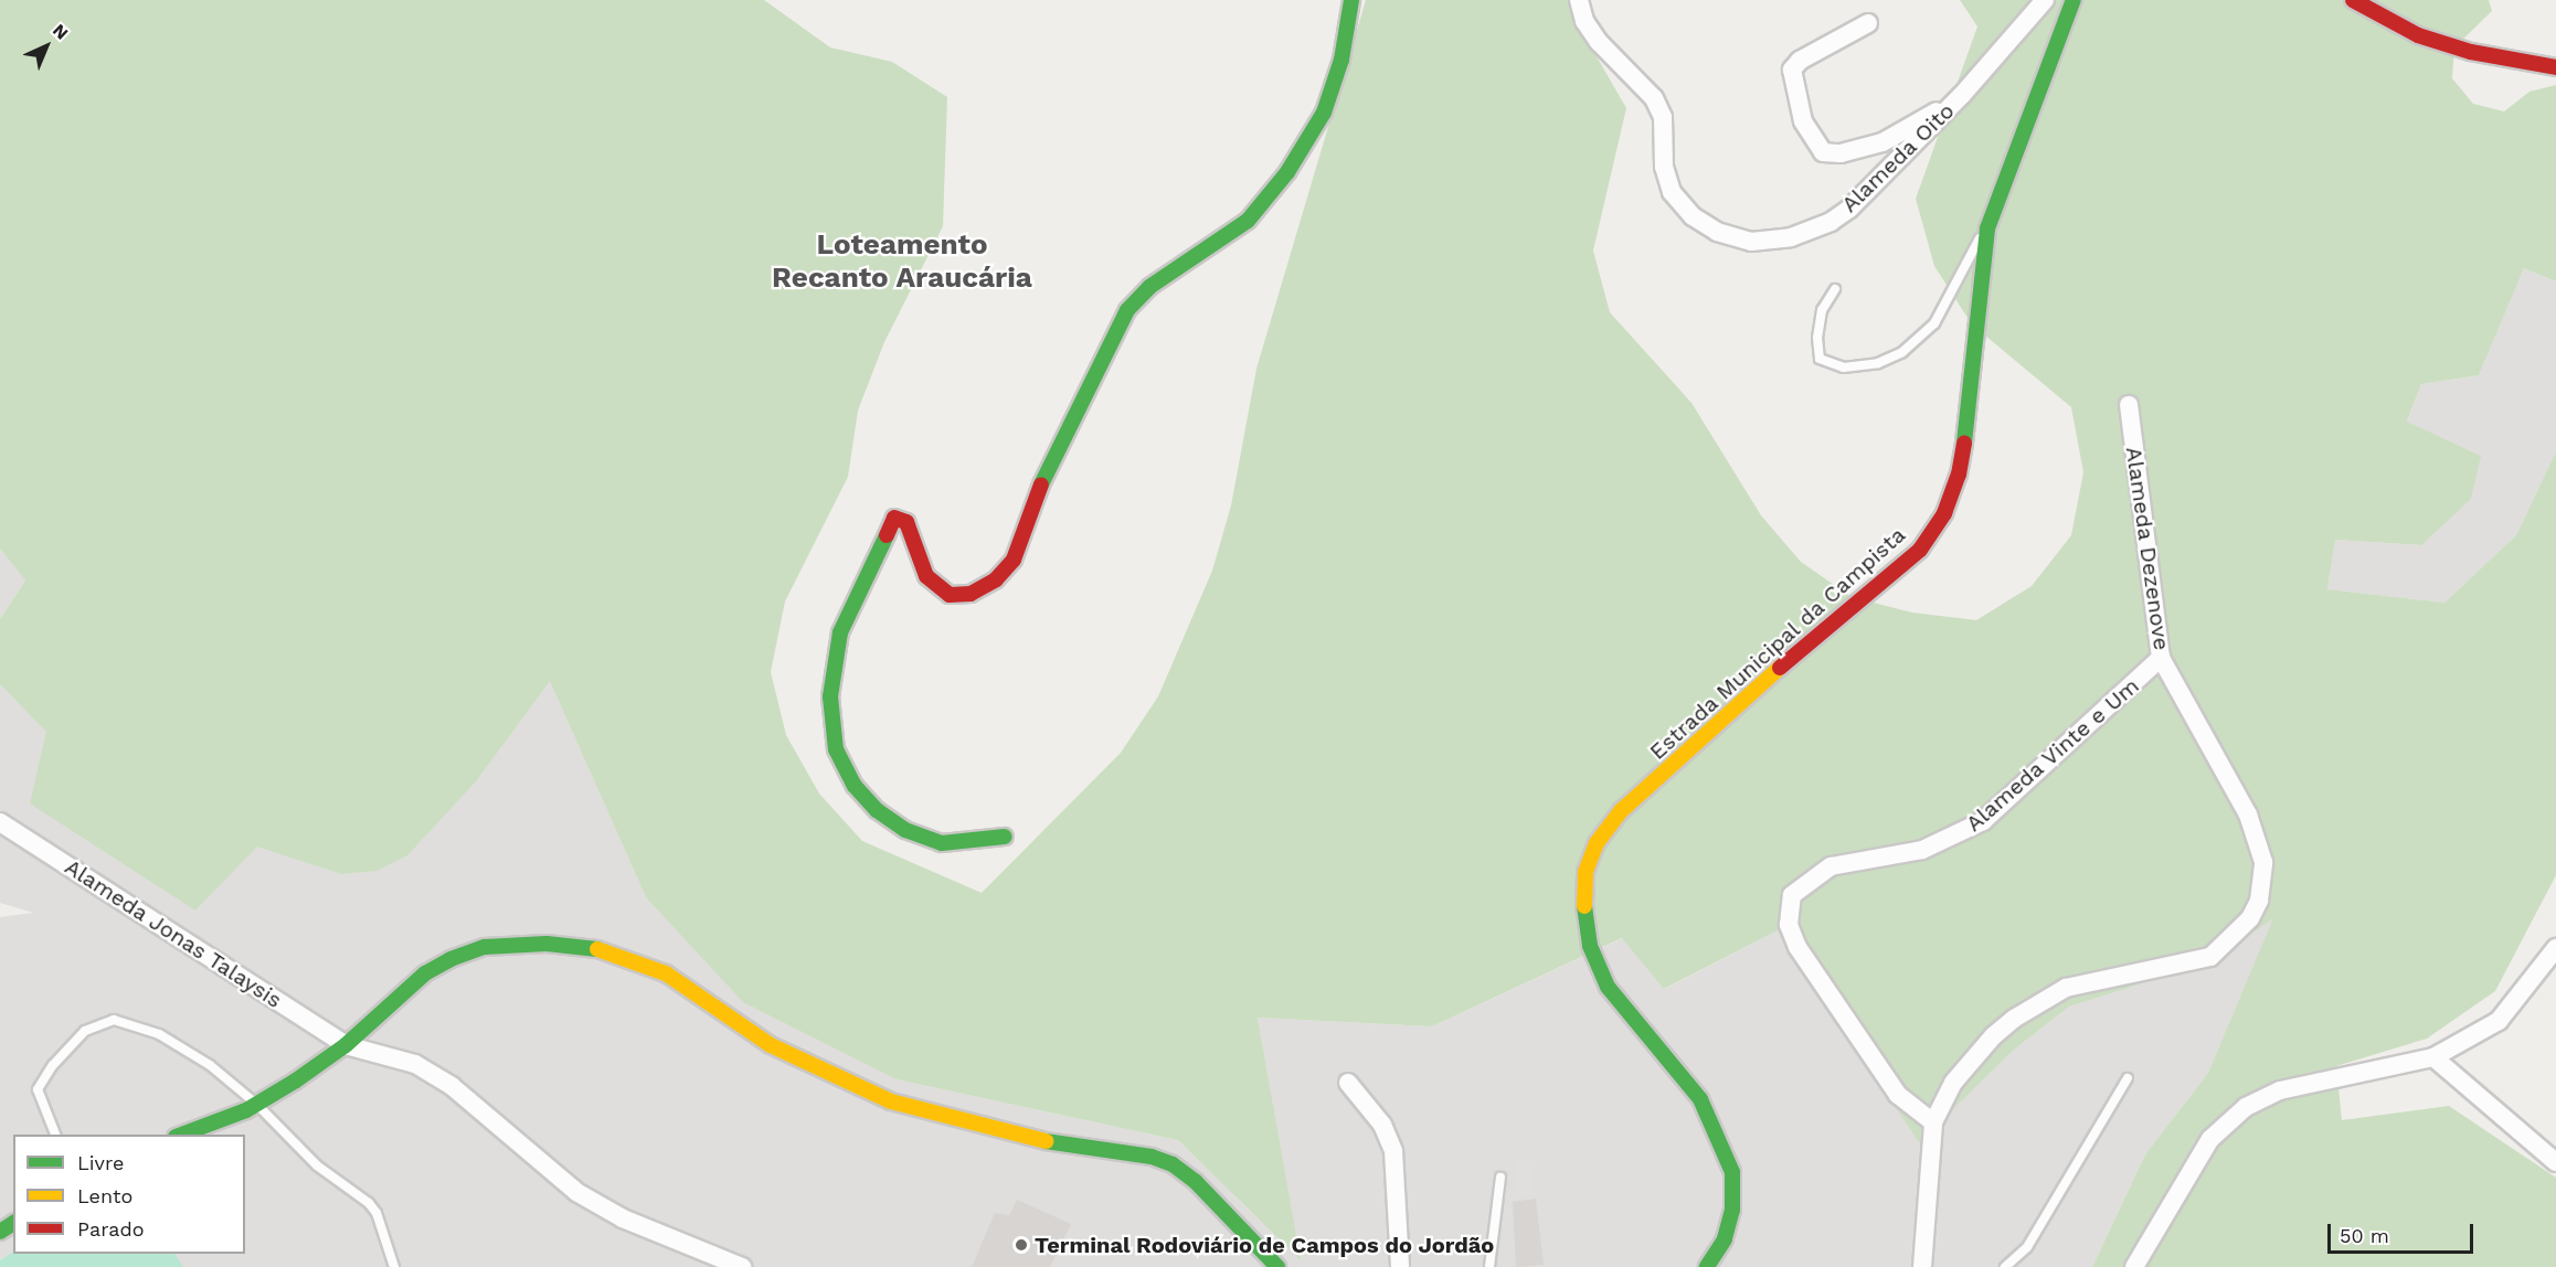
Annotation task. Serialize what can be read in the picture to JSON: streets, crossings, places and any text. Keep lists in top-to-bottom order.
{
  "streets": {
    "main road": ["Estrada Municipal da Campista"],
    "street": [
      "Alameda Oito",
      "Alameda Dezenove",
      "Alameda Vinte e Um",
      "Alameda Jonas Talaysis"
    ]
  },
  "crossings": [
    ["Alameda Dezenove", "Alameda Vinte e Um"]
  ],
  "districts": ["Loteamento Recanto Araucária"],
  "places": ["Terminal Rodoviário de Campos do Jordão"],
  "legend": ["Livre", "Lento", "Parado"],
  "scale_bar": "50 m",
  "north": "top right"
}
